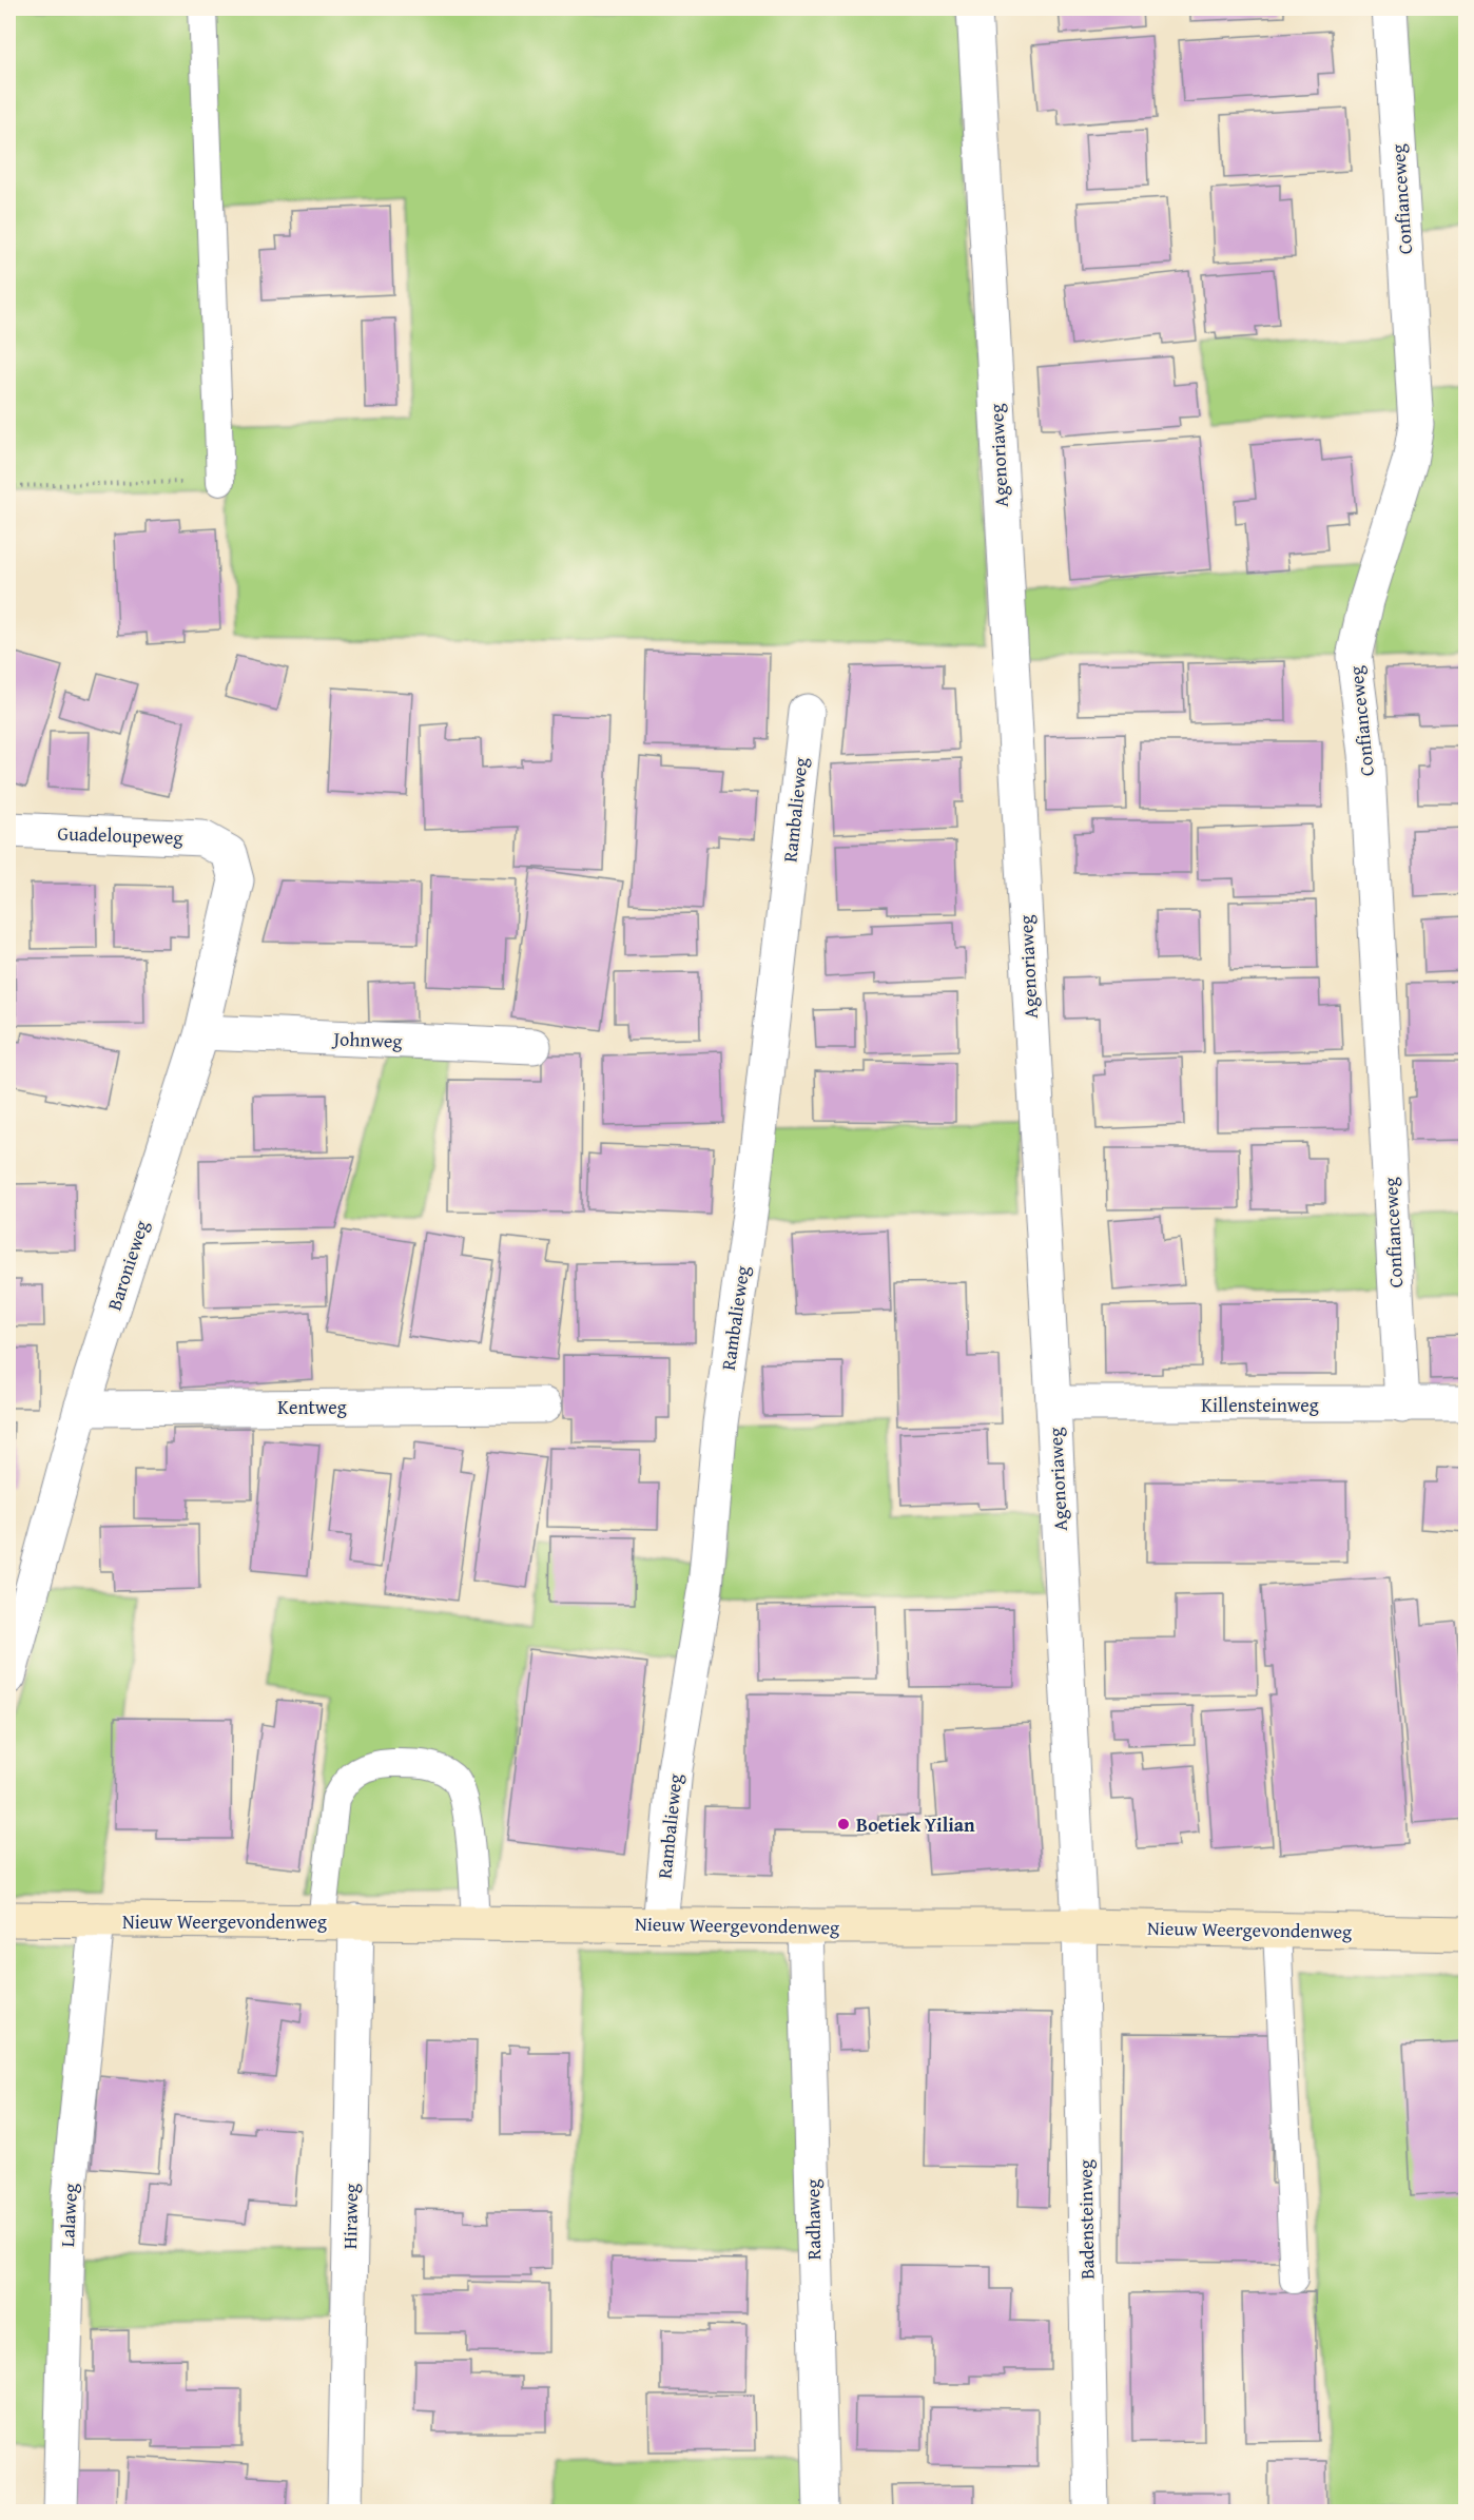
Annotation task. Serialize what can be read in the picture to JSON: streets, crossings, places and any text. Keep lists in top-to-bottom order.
{
  "streets": {
    "street": [
      "Confianceweg",
      "Agenoriaweg",
      "Rambalieweg",
      "Guadeloupeweg",
      "Johnweg",
      "Baronieweg",
      "Killensteinweg",
      "Kentweg",
      "Nieuw Weergevondenweg",
      "Lalaweg",
      "Hiraweg",
      "Radhaweg",
      "Badensteinweg"
    ]
  },
  "crossings": [
    ["Confianceweg", "Killensteinweg"],
    ["Agenoriaweg", "Killensteinweg"],
    ["Agenoriaweg", "Nieuw Weergevondenweg"],
    ["Agenoriaweg", "Badensteinweg"],
    ["Rambalieweg", "Nieuw Weergevondenweg"],
    ["Guadeloupeweg", "Baronieweg"],
    ["Johnweg", "Baronieweg"],
    ["Baronieweg", "Kentweg"],
    ["Nieuw Weergevondenweg", "Lalaweg"],
    ["Nieuw Weergevondenweg", "Hiraweg"],
    ["Nieuw Weergevondenweg", "Radhaweg"],
    ["Nieuw Weergevondenweg", "Badensteinweg"]
  ],
  "places": ["Boetiek Yilian"]
}
